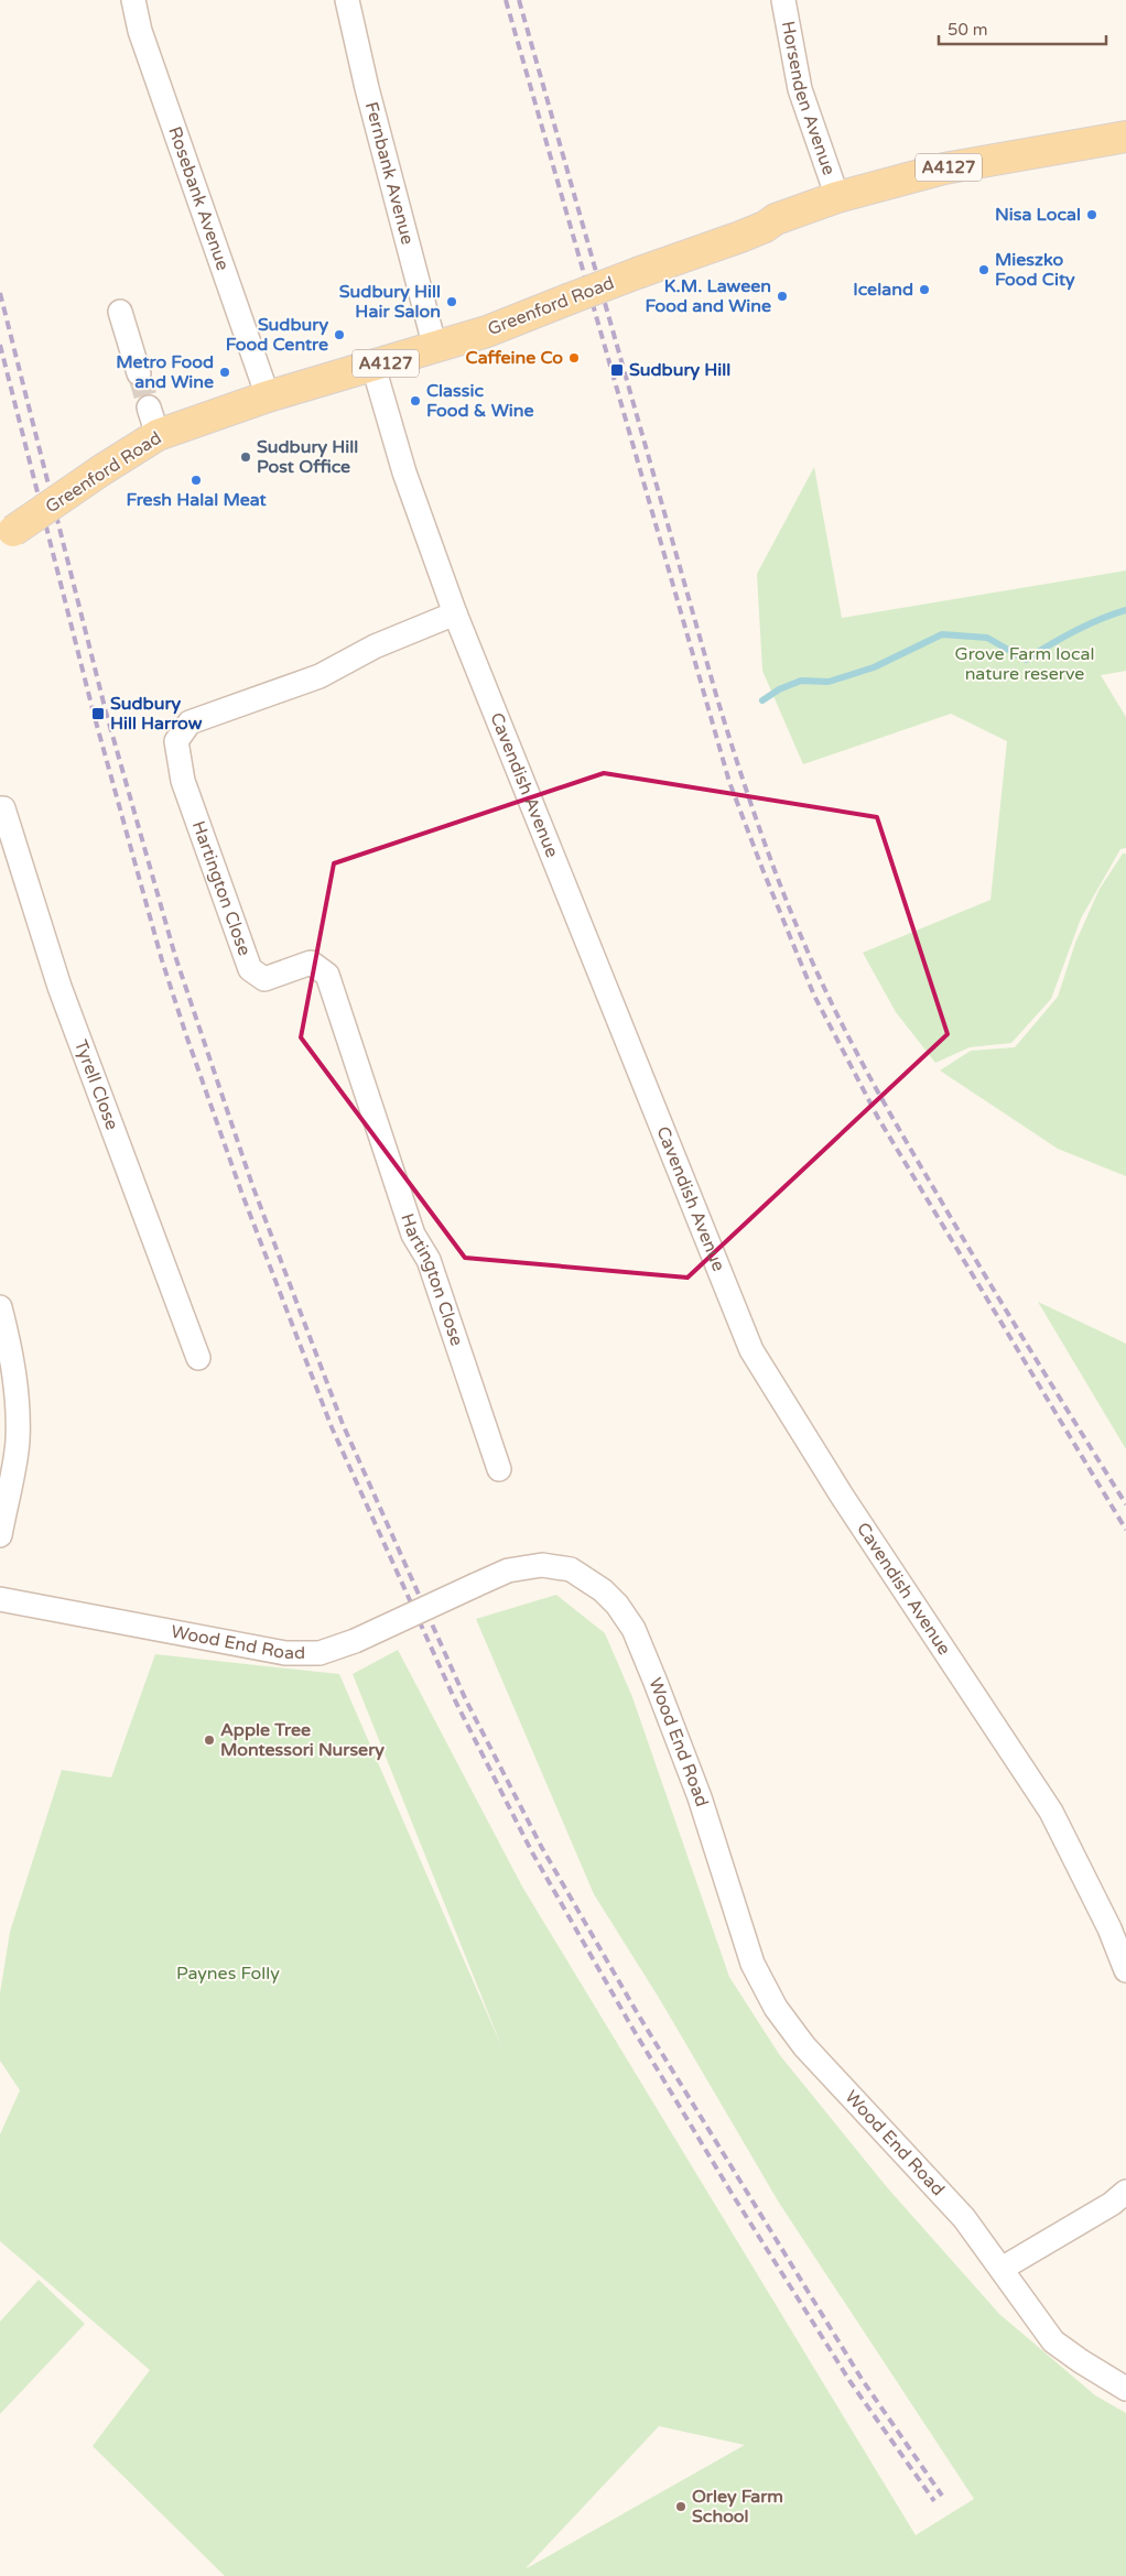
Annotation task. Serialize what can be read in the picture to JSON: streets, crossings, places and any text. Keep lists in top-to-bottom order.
{
  "streets": {
    "main road": ["A4127", "Greenford Road"],
    "street": [
      "Horsenden Avenue",
      "Fernbank Avenue",
      "Rosebank Avenue",
      "Cavendish Avenue",
      "Hartington Close",
      "Tyrell Close",
      "Wood End Road"
    ]
  },
  "crossings": [
    ["Horsenden Avenue", "Greenford Road"],
    ["Fernbank Avenue", "Greenford Road"],
    ["Rosebank Avenue", "Greenford Road"],
    ["Greenford Road", "Cavendish Avenue"],
    ["Cavendish Avenue", "Hartington Close"]
  ],
  "parks": ["Grove Farm local nature reserve", "Paynes Folly"],
  "places": {
    "other": [
      "Nisa Local",
      "Mieszko Food City",
      "Iceland",
      "K.M. Laween Food and Wine",
      "Sudbury Hill Hair Salon",
      "Sudbury Food Centre",
      "Caffeine Co",
      "Metro Food and Wine",
      "Classic Food & Wine",
      "Sudbury Hill Post Office",
      "Fresh Halal Meat",
      "Apple Tree Montessori Nursery",
      "Orley Farm School"
    ],
    "transit": ["Sudbury Hill", "Sudbury Hill Harrow"]
  },
  "scale_bar": "50 m"
}
